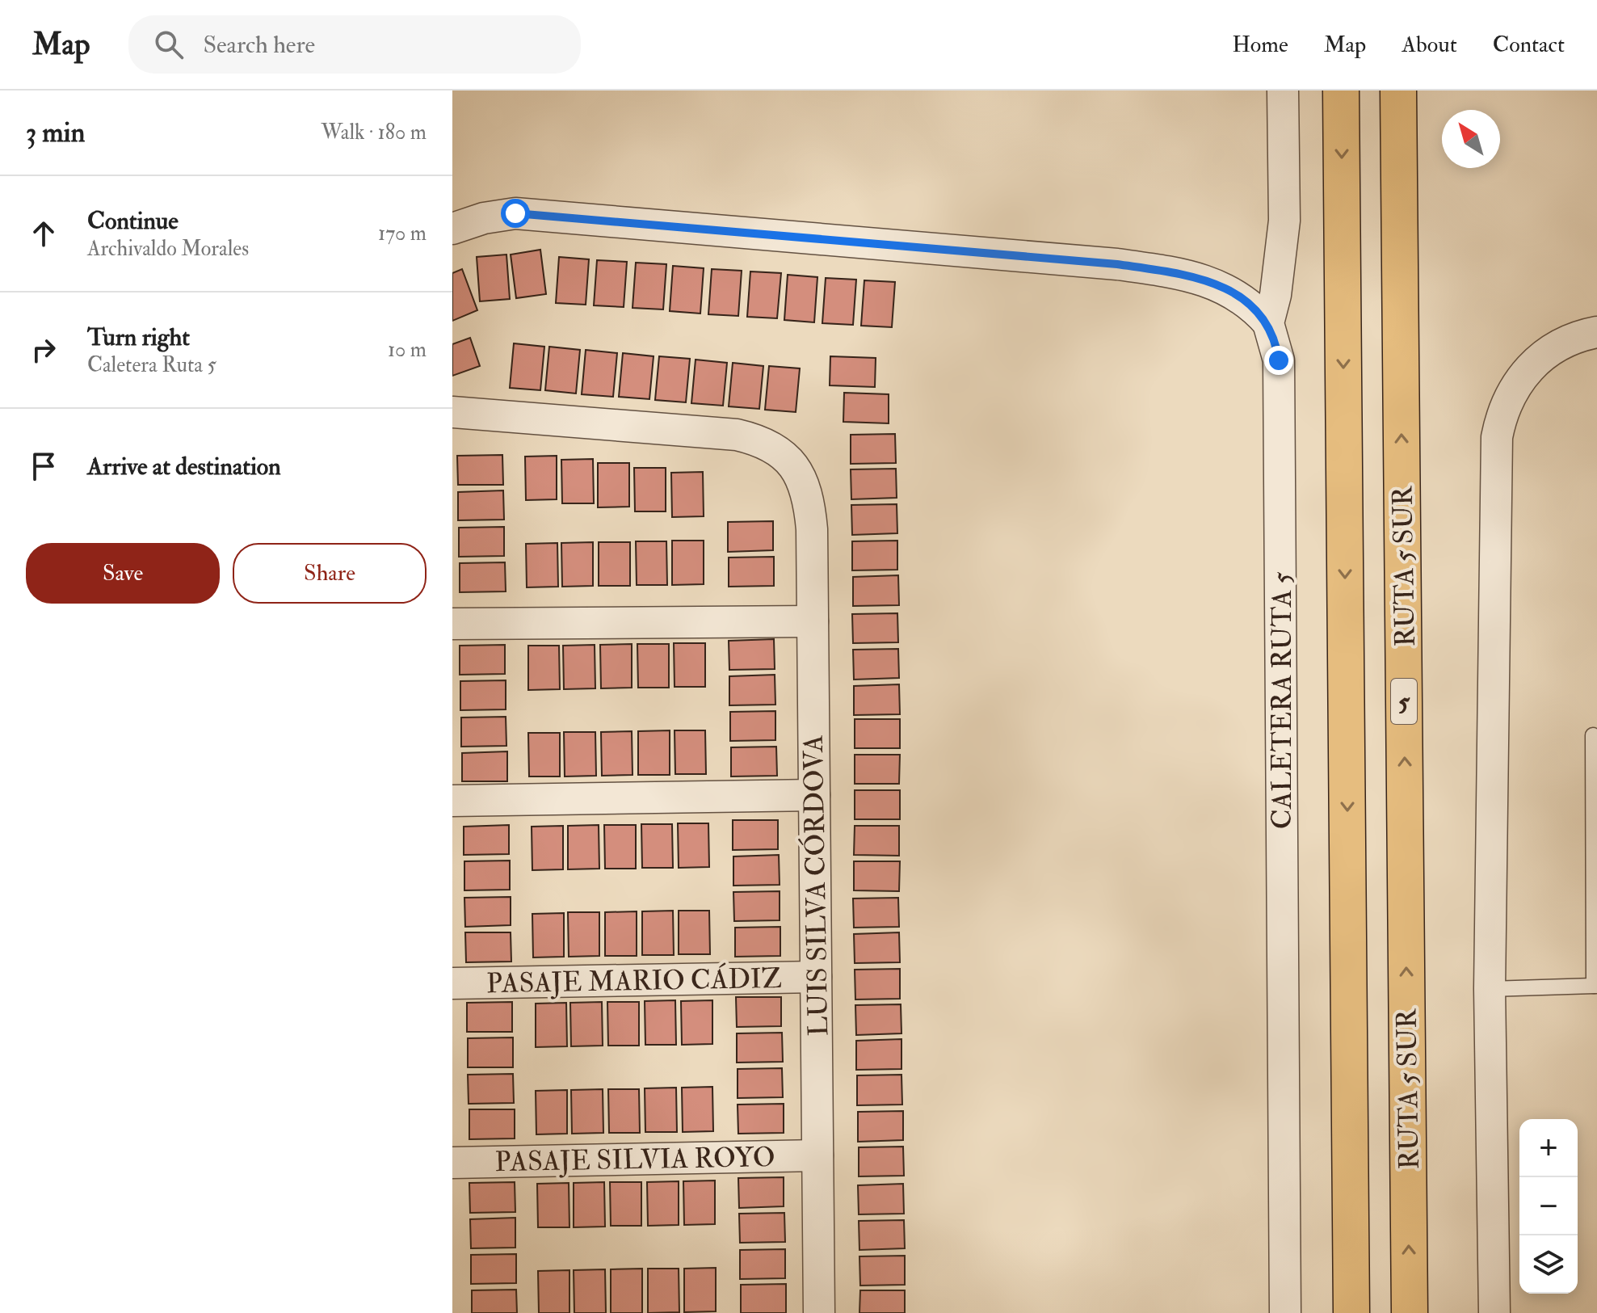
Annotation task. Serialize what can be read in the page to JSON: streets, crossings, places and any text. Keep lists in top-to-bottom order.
{
  "streets": {
    "highway": ["RUTA 5 SUR", "5"],
    "street": [
      "CALETERA RUTA 5",
      "LUIS SILVA CÓRDOVA",
      "PASAJE MARIO CÁDIZ",
      "PASAJE SILVIA ROYO"
    ]
  },
  "crossings": [
    ["LUIS SILVA CÓRDOVA", "PASAJE MARIO CÁDIZ"],
    ["LUIS SILVA CÓRDOVA", "PASAJE SILVIA ROYO"]
  ],
  "north": "top left",
  "page": {
    "header": "Map",
    "search": "Search here",
    "nav": [
      "Home",
      "Map",
      "About",
      "Contact"
    ],
    "heading": ["3 min", "Walk · 180 m"],
    "list": [
      ["Continue", "Archivaldo Morales", "170 m"],
      ["Turn right", "Caletera Ruta 5", "10 m"],
      "Arrive at destination"
    ],
    "buttons": ["Save", "Share"],
    "map_buttons": ["+", "−"]
  }
}
